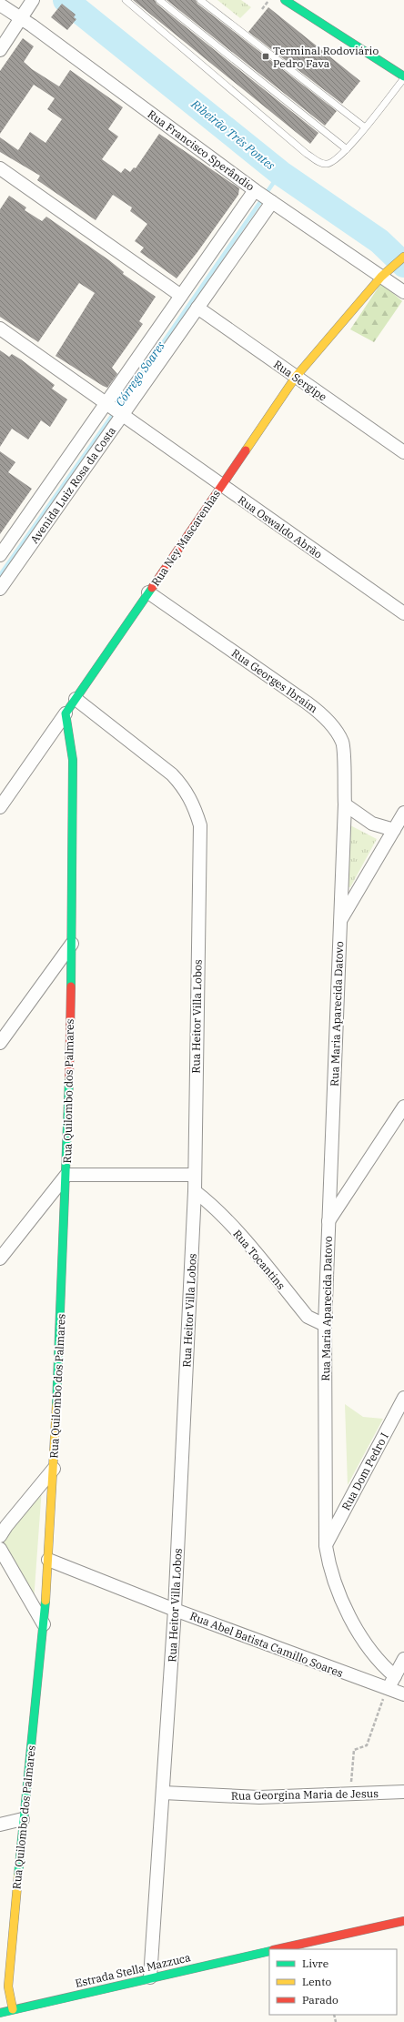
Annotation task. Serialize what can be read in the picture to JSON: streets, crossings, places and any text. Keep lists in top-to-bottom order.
{
  "streets": {
    "street": [
      "Rua Francisco Sperândio",
      "Rua Sergipe",
      "Avenida Luiz Rosa da Costa",
      "Rua Oswaldo Abrão",
      "Rua Ney Mascarenhas",
      "Rua Georges Ibraim",
      "Rua Maria Aparecida Datovo",
      "Rua Heitor Villa Lobos",
      "Rua Quilombo dos Palmares",
      "Rua Tocantins",
      "Rua Dom Pedro I",
      "Rua Abel Batista Camillo Soares",
      "Rua Georgina Maria de Jesus",
      "Estrada Stella Mazzuca"
    ]
  },
  "crossings": [
    ["Rua Francisco Sperândio", "Avenida Luiz Rosa da Costa"],
    ["Rua Francisco Sperândio", "Rua Ney Mascarenhas"],
    ["Rua Sergipe", "Avenida Luiz Rosa da Costa"],
    ["Rua Sergipe", "Rua Ney Mascarenhas"],
    ["Avenida Luiz Rosa da Costa", "Rua Oswaldo Abrão"],
    ["Rua Oswaldo Abrão", "Rua Ney Mascarenhas"],
    ["Rua Ney Mascarenhas", "Rua Georges Ibraim"],
    ["Rua Ney Mascarenhas", "Rua Heitor Villa Lobos"],
    ["Rua Ney Mascarenhas", "Rua Quilombo dos Palmares"],
    ["Rua Georges Ibraim", "Rua Maria Aparecida Datovo"],
    ["Rua Maria Aparecida Datovo", "Rua Tocantins"],
    ["Rua Maria Aparecida Datovo", "Rua Dom Pedro I"],
    ["Rua Heitor Villa Lobos", "Rua Tocantins"],
    ["Rua Heitor Villa Lobos", "Rua Abel Batista Camillo Soares"],
    ["Rua Heitor Villa Lobos", "Rua Georgina Maria de Jesus"],
    ["Rua Heitor Villa Lobos", "Estrada Stella Mazzuca"],
    ["Rua Quilombo dos Palmares", "Rua Abel Batista Camillo Soares"],
    ["Rua Quilombo dos Palmares", "Estrada Stella Mazzuca"]
  ],
  "water": ["Ribeirão Três Pontes", "Córrego Soares"],
  "places": {
    "transit": ["Terminal Rodoviário Pedro Fava"]
  },
  "legend": ["Livre", "Lento", "Parado"]
}
